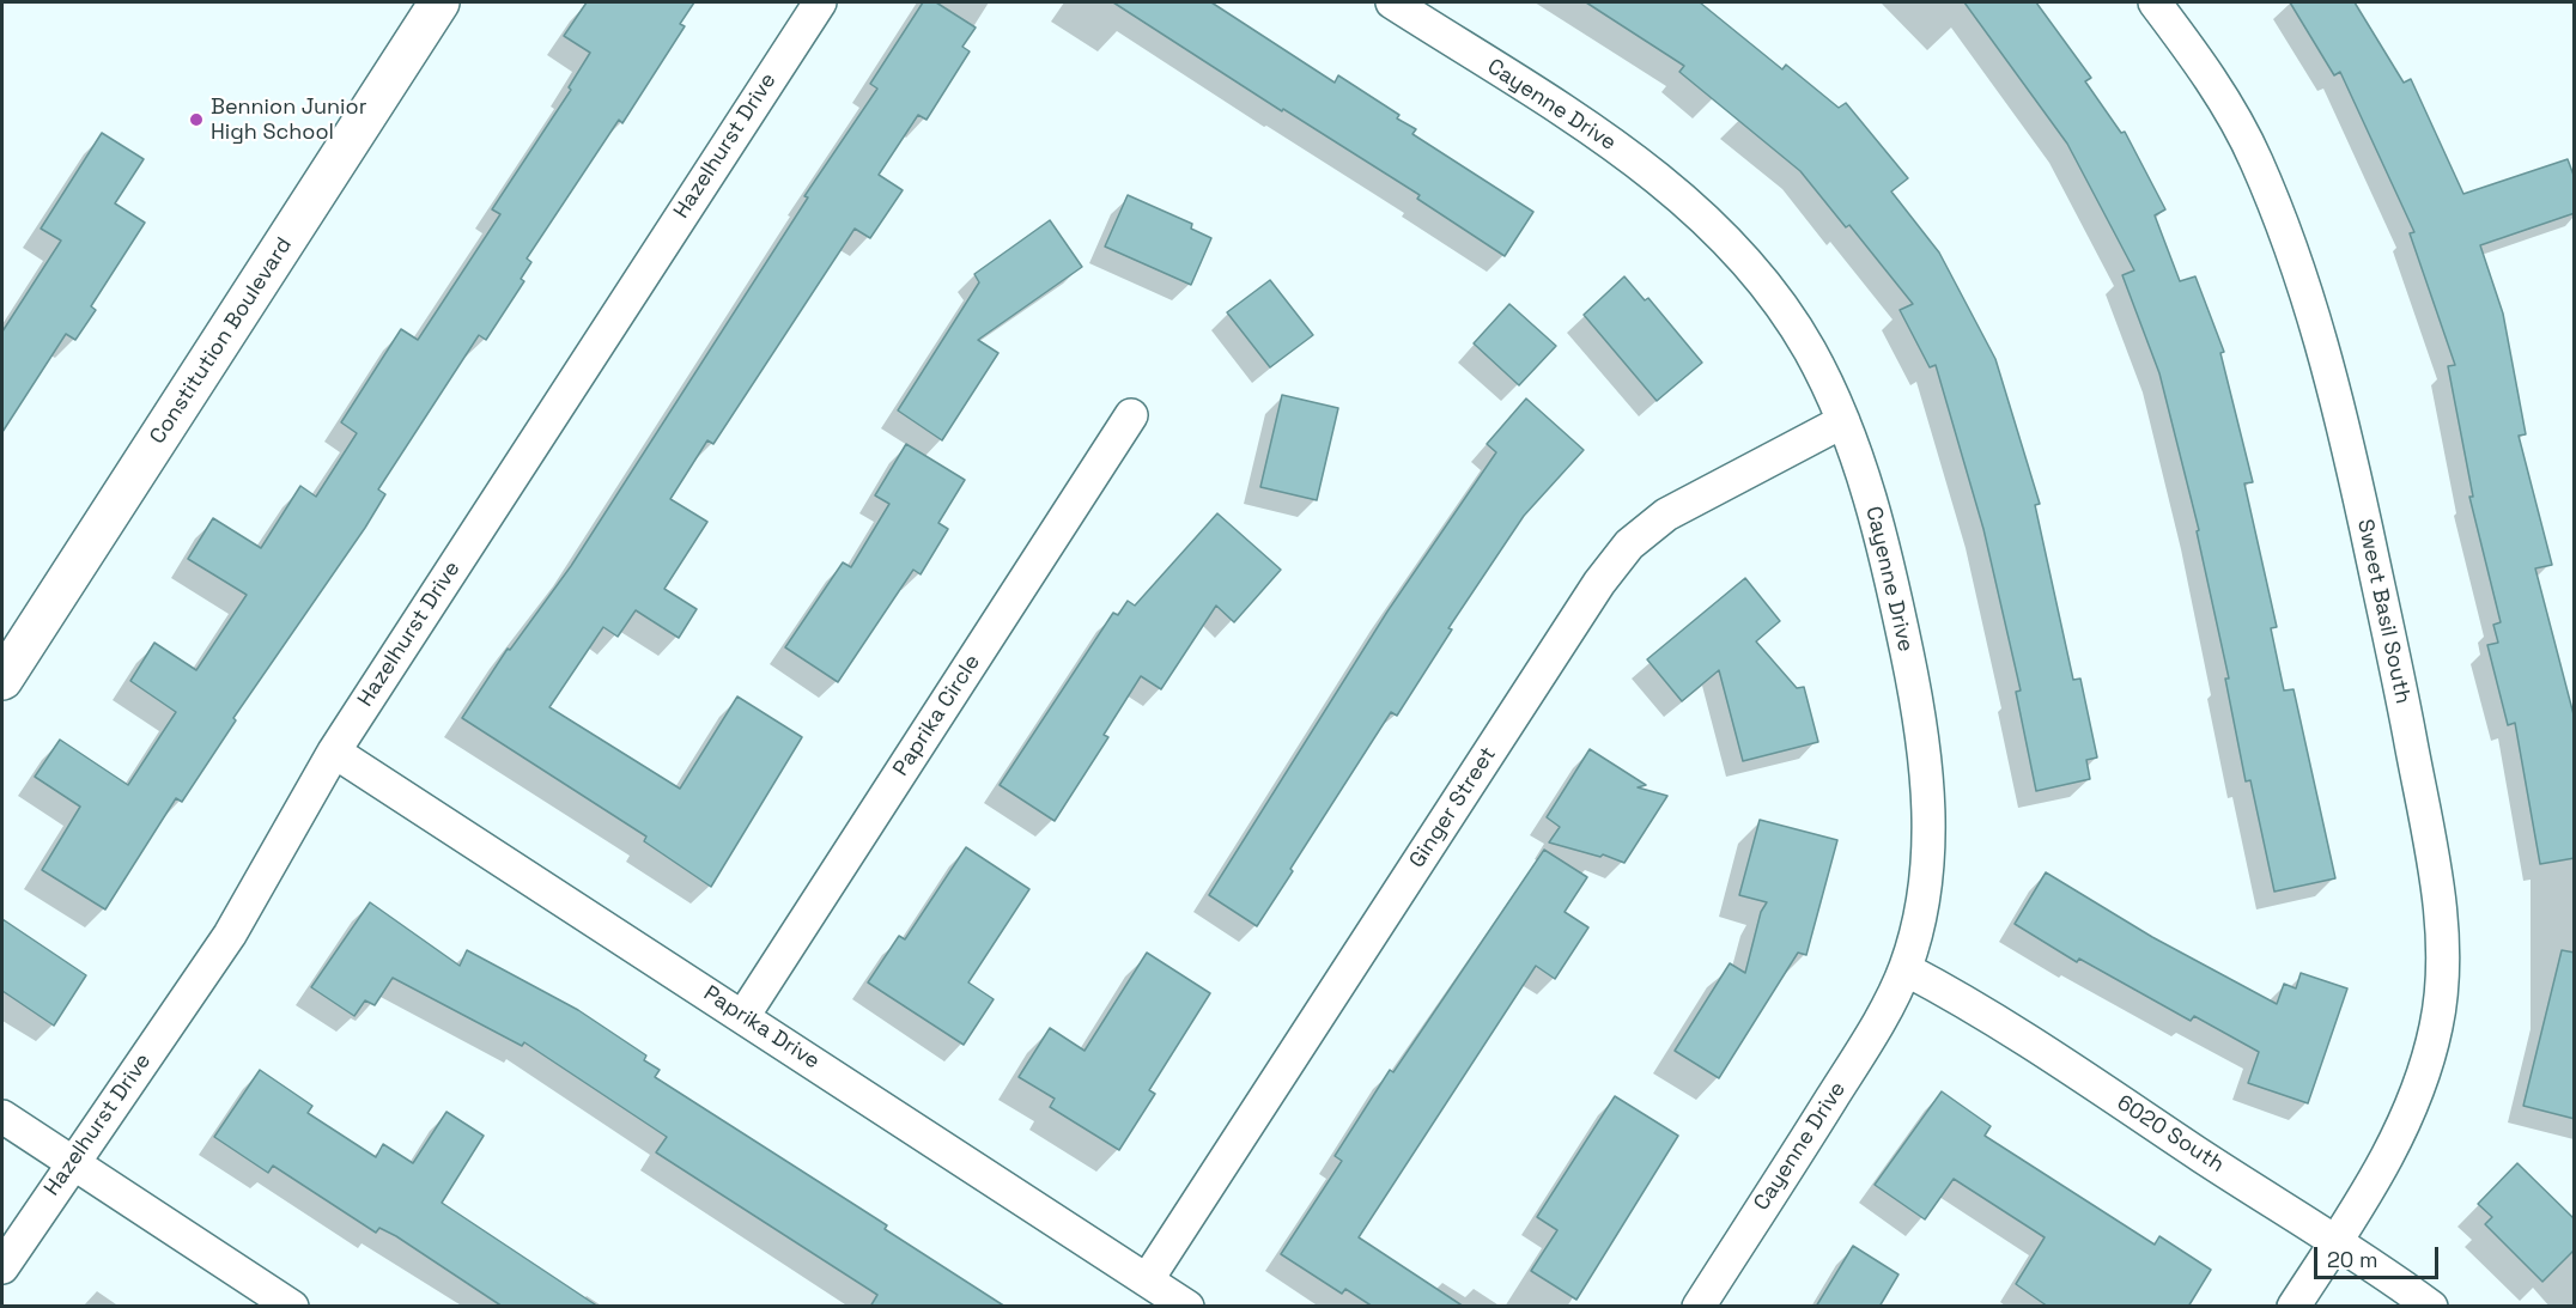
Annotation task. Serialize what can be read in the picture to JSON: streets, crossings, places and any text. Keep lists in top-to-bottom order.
{
  "streets": {
    "main road": ["Constitution Boulevard"],
    "street": [
      "Cayenne Drive",
      "Hazelhurst Drive",
      "Sweet Basil South",
      "Paprika Circle",
      "Ginger Street",
      "Paprika Drive",
      "6020 South"
    ]
  },
  "crossings": [
    ["Cayenne Drive", "Ginger Street"],
    ["Cayenne Drive", "6020 South"],
    ["Hazelhurst Drive", "Paprika Drive"],
    ["Sweet Basil South", "6020 South"],
    ["Paprika Circle", "Paprika Drive"],
    ["Ginger Street", "Paprika Drive"]
  ],
  "places": ["Bennion Junior High School"],
  "scale_bar": "20 m"
}
